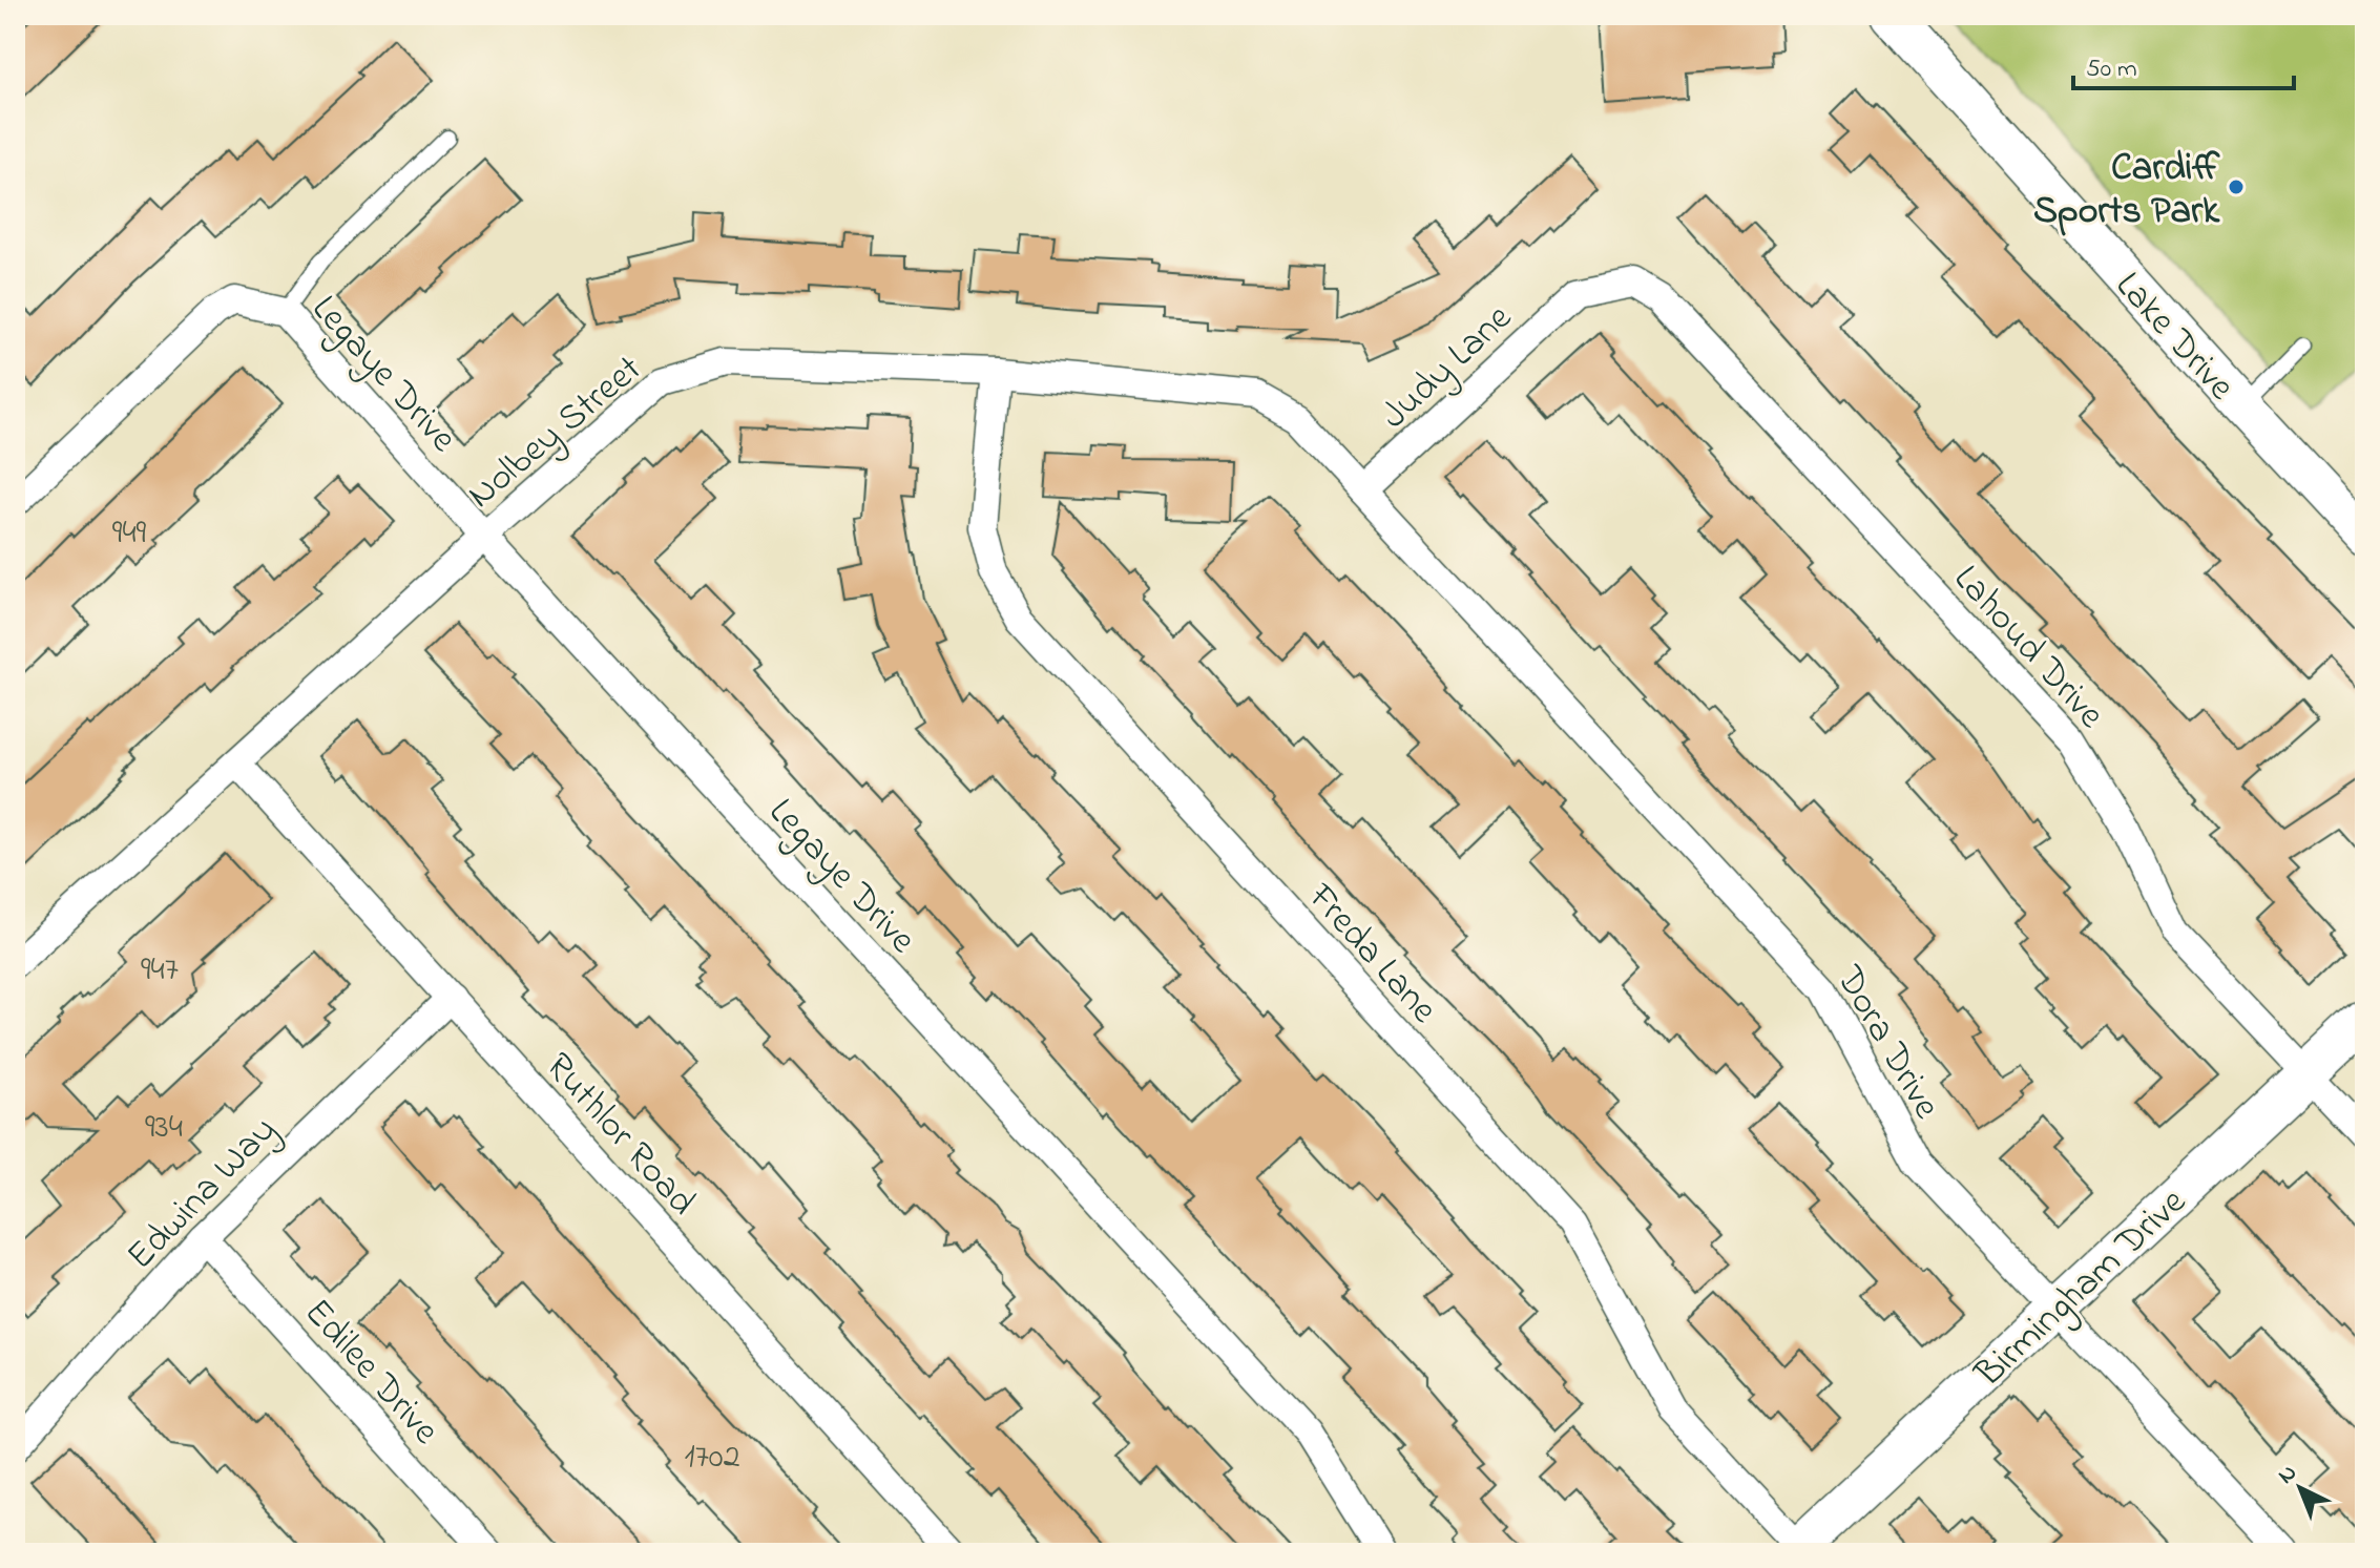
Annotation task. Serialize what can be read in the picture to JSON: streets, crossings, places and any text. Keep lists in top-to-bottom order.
{
  "streets": {
    "main road": ["Lake Drive", "Birmingham Drive"],
    "street": [
      "Judy Lane",
      "Legaye Drive",
      "Nolbey Street",
      "Lahoud Drive",
      "Freda Lane",
      "Dora Drive",
      "Ruthlor Road",
      "Edwina Way",
      "Edilee Drive"
    ]
  },
  "crossings": [
    ["Judy Lane", "Nolbey Street"],
    ["Judy Lane", "Lahoud Drive"],
    ["Judy Lane", "Dora Drive"],
    ["Legaye Drive", "Nolbey Street"],
    ["Nolbey Street", "Freda Lane"],
    ["Nolbey Street", "Dora Drive"],
    ["Nolbey Street", "Ruthlor Road"],
    ["Lahoud Drive", "Birmingham Drive"],
    ["Freda Lane", "Birmingham Drive"],
    ["Dora Drive", "Birmingham Drive"],
    ["Ruthlor Road", "Edwina Way"],
    ["Edwina Way", "Edilee Drive"]
  ],
  "places": ["Cardiff Sports Park"],
  "house_numbers": [
    "949",
    "947",
    "934",
    "1702"
  ],
  "scale_bar": "50 m",
  "north": "top left"
}
